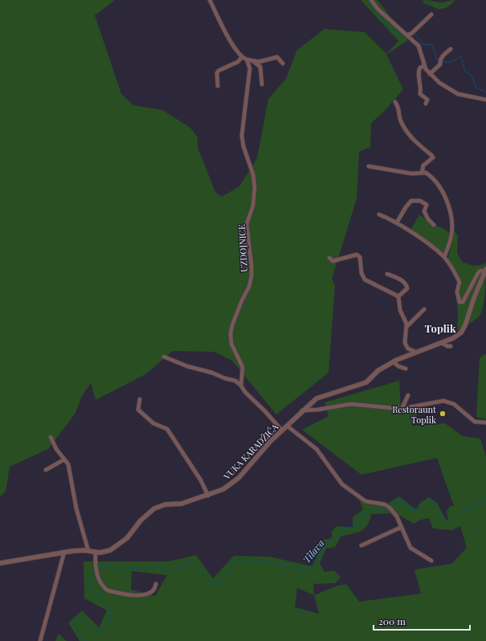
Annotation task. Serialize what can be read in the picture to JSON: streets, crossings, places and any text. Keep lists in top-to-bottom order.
{
  "streets": {
    "street": ["UZDOJNICE", "VUKA KARADŽIĆA"]
  },
  "districts": ["Toplik"],
  "water": ["Tilava"],
  "places": ["Restoraunt Toplik"],
  "scale_bar": "200 m"
}
